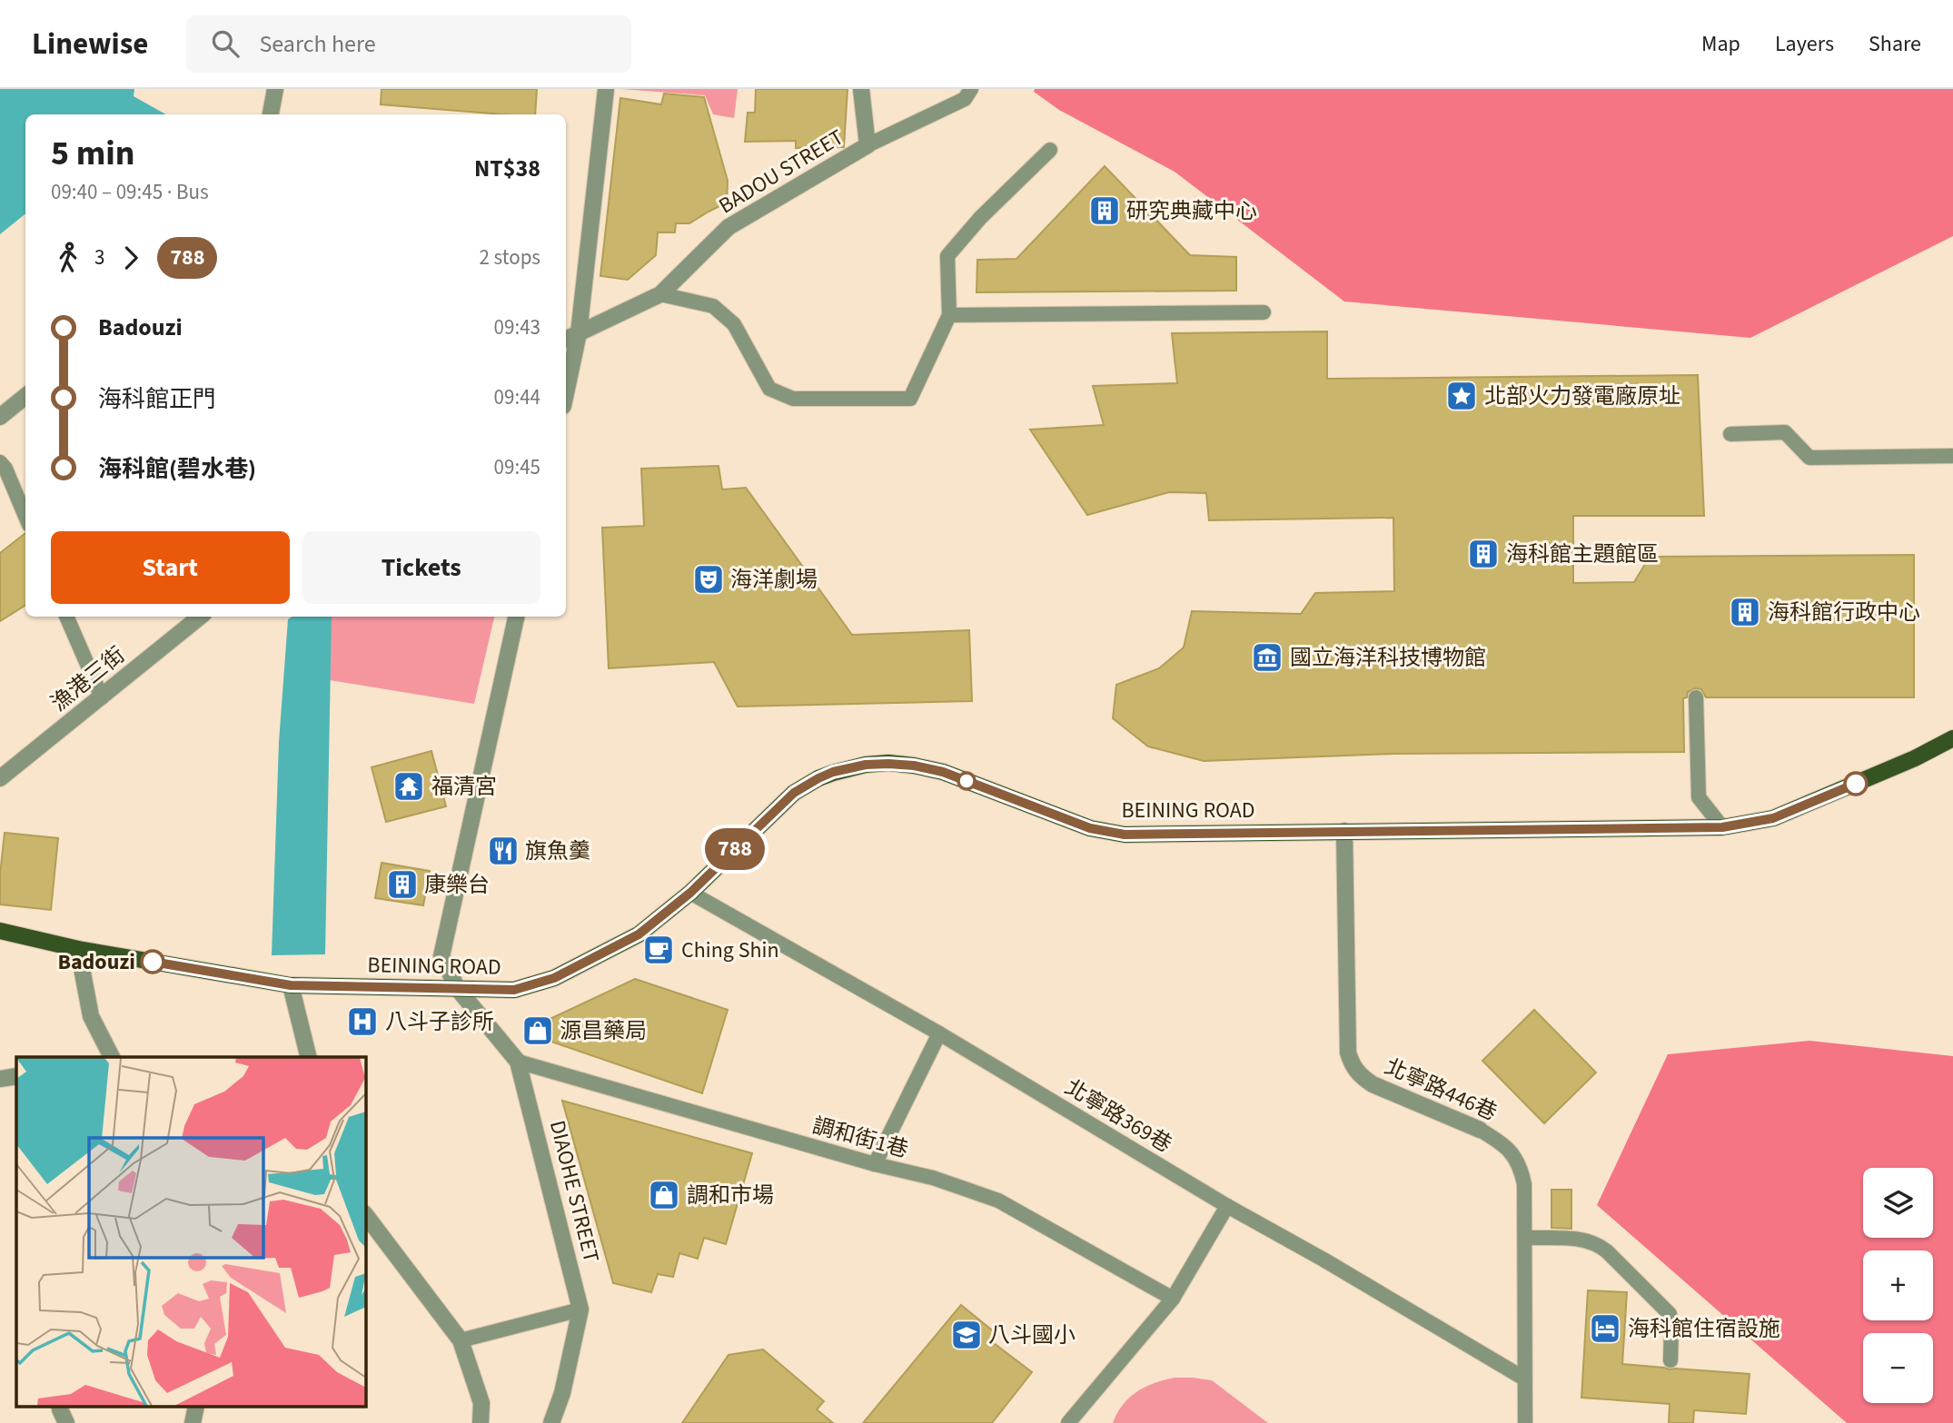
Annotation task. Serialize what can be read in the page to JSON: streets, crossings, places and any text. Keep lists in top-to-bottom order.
{
  "streets": {
    "main road": ["BEINING ROAD"],
    "street": [
      "BADOU STREET",
      "漁港三街",
      "北寧路446巷",
      "DIAOHE STREET"
    ],
    "lane": ["北寧路369巷", "調和街1巷"]
  },
  "crossings": [
    ["BEINING ROAD", "北寧路446巷"],
    ["BEINING ROAD", "北寧路369巷"],
    ["BEINING ROAD", "DIAOHE STREET"],
    ["北寧路446巷", "北寧路369巷"],
    ["調和街1巷", "DIAOHE STREET"]
  ],
  "places": {
    "building": [
      "研究典藏中心",
      "海科館主題館區",
      "海科館行政中心",
      "康樂台"
    ],
    "place": ["北部火力發電廠原址"],
    "theatre": ["海洋劇場"],
    "museum": ["國立海洋科技博物館"],
    "temple": ["福清宮"],
    "restaurant": ["旗魚羹"],
    "cafe": ["Ching Shin"],
    "other": ["Badouzi"],
    "hospital": ["八斗子診所"],
    "shop": ["源昌藥局", "調和市場"],
    "hotel": ["海科館住宿設施"],
    "school or university": ["八斗國小"]
  },
  "lines": ["bus line 788"],
  "page": {
    "header": "Linewise",
    "search": "Search here",
    "nav": ["Map", "Layers", "Share"],
    "on_map": "788",
    "heading": ["5 min", "09:40 – 09:45 · Bus", "NT$38"],
    "legs": ["3", "788", "2 stops"],
    "list": [
      {
        "name": "Badouzi",
        "value": "09:43"
      },
      {
        "name": "海科館正門",
        "value": "09:44"
      },
      {
        "name": "海科館(碧水巷)",
        "value": "09:45"
      }
    ],
    "buttons": ["Start", "Tickets"],
    "map_buttons": ["+", "−"]
  }
}
